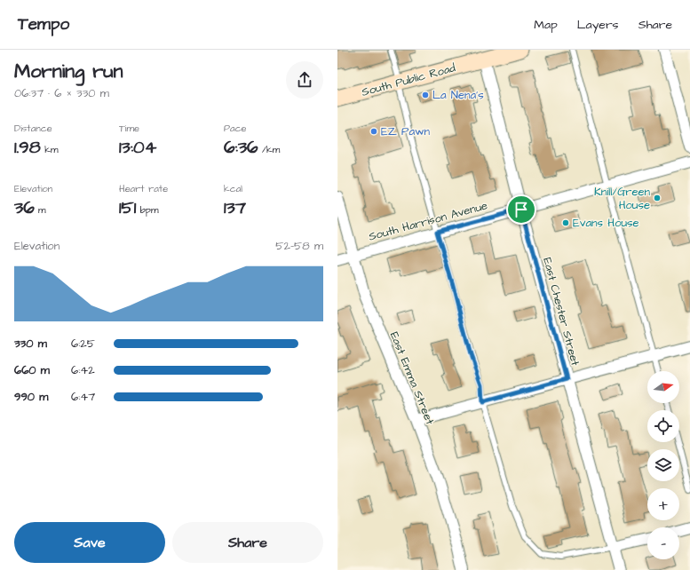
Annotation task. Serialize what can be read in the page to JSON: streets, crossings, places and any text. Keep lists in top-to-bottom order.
{
  "streets": {
    "street": [
      "South Public Road",
      "South Harrison Avenue",
      "East Chester Street",
      "East Emma Street"
    ]
  },
  "crossings": [
    ["South Public Road", "East Chester Street"],
    ["South Harrison Avenue", "East Chester Street"],
    ["South Harrison Avenue", "East Emma Street"]
  ],
  "places": [
    "La Nena's",
    "EZ Pawn",
    "Knill/Green House",
    "Evans House"
  ],
  "north": "right",
  "page": {
    "header": "Tempo",
    "nav": ["Map", "Layers", "Share"],
    "heading": ["Morning run", "06:37 · 6 × 330 m"],
    "stats": [
      ["Distance", "1.98 km"],
      ["Time", "13:04"],
      ["Pace", "6:36 /km"],
      ["Elevation", "36 m"],
      ["Heart rate", "151 bpm"],
      ["kcal", "137"]
    ],
    "chart": ["Elevation", "52–58 m"],
    "list": [
      {
        "name": "330 m",
        "note": "6:25"
      },
      {
        "name": "660 m",
        "note": "6:42"
      },
      {
        "name": "990 m",
        "note": "6:47"
      }
    ],
    "map_buttons": ["+", "−"],
    "buttons": ["Save", "Share"]
  }
}
